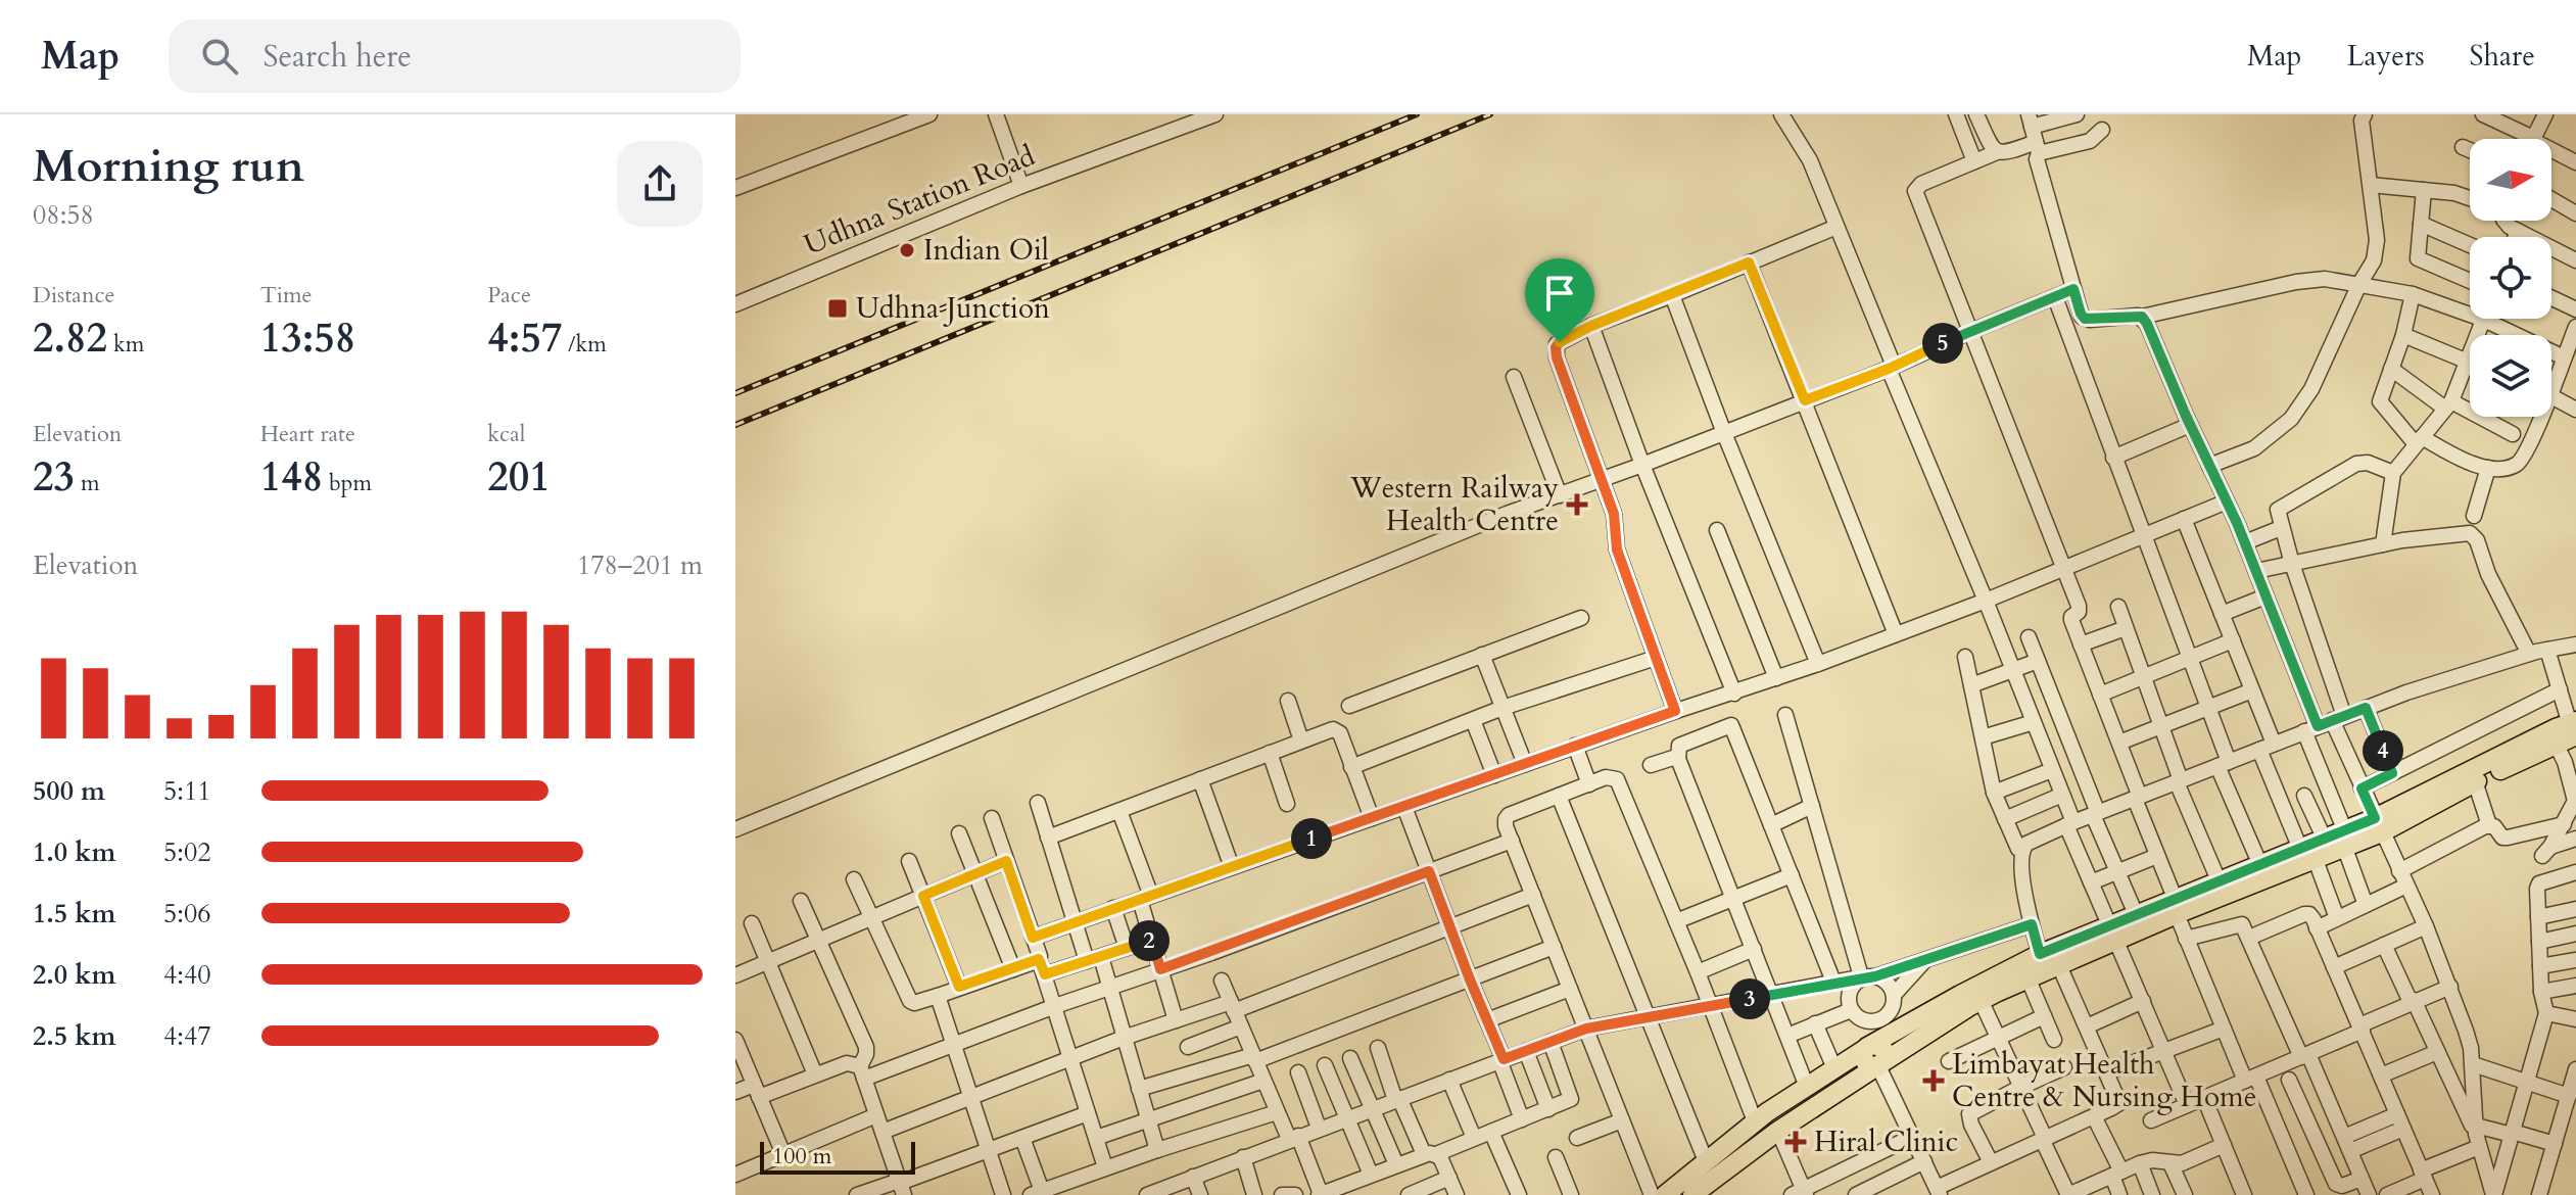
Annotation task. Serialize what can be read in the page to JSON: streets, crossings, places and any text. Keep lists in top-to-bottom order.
{
  "streets": {
    "street": ["Udhna Station Road"]
  },
  "places": {
    "other": ["Indian Oil"],
    "transit": ["Udhna Junction"],
    "health": ["Western Railway Health Centre", "Limbayat Health Centre & Nursing Home", "Hiral Clinic"]
  },
  "scale_bar": "100 m",
  "north": "right",
  "page": {
    "header": "Map",
    "search": "Search here",
    "nav": ["Map", "Layers", "Share"],
    "heading": ["Morning run", "08:58"],
    "stats": [
      ["Distance", "2.82 km"],
      ["Time", "13:58"],
      ["Pace", "4:57 /km"],
      ["Elevation", "23 m"],
      ["Heart rate", "148 bpm"],
      ["kcal", "201"]
    ],
    "pins": [
      "5",
      "4",
      "1",
      "2",
      "3"
    ],
    "chart": ["Elevation", "178–201 m"],
    "list": [
      {
        "name": "500 m",
        "note": "5:11"
      },
      {
        "name": "1.0 km",
        "note": "5:02"
      },
      {
        "name": "1.5 km",
        "note": "5:06"
      },
      {
        "name": "2.0 km",
        "note": "4:40"
      },
      {
        "name": "2.5 km",
        "note": "4:47"
      }
    ],
    "scale": "100 m"
  }
}
